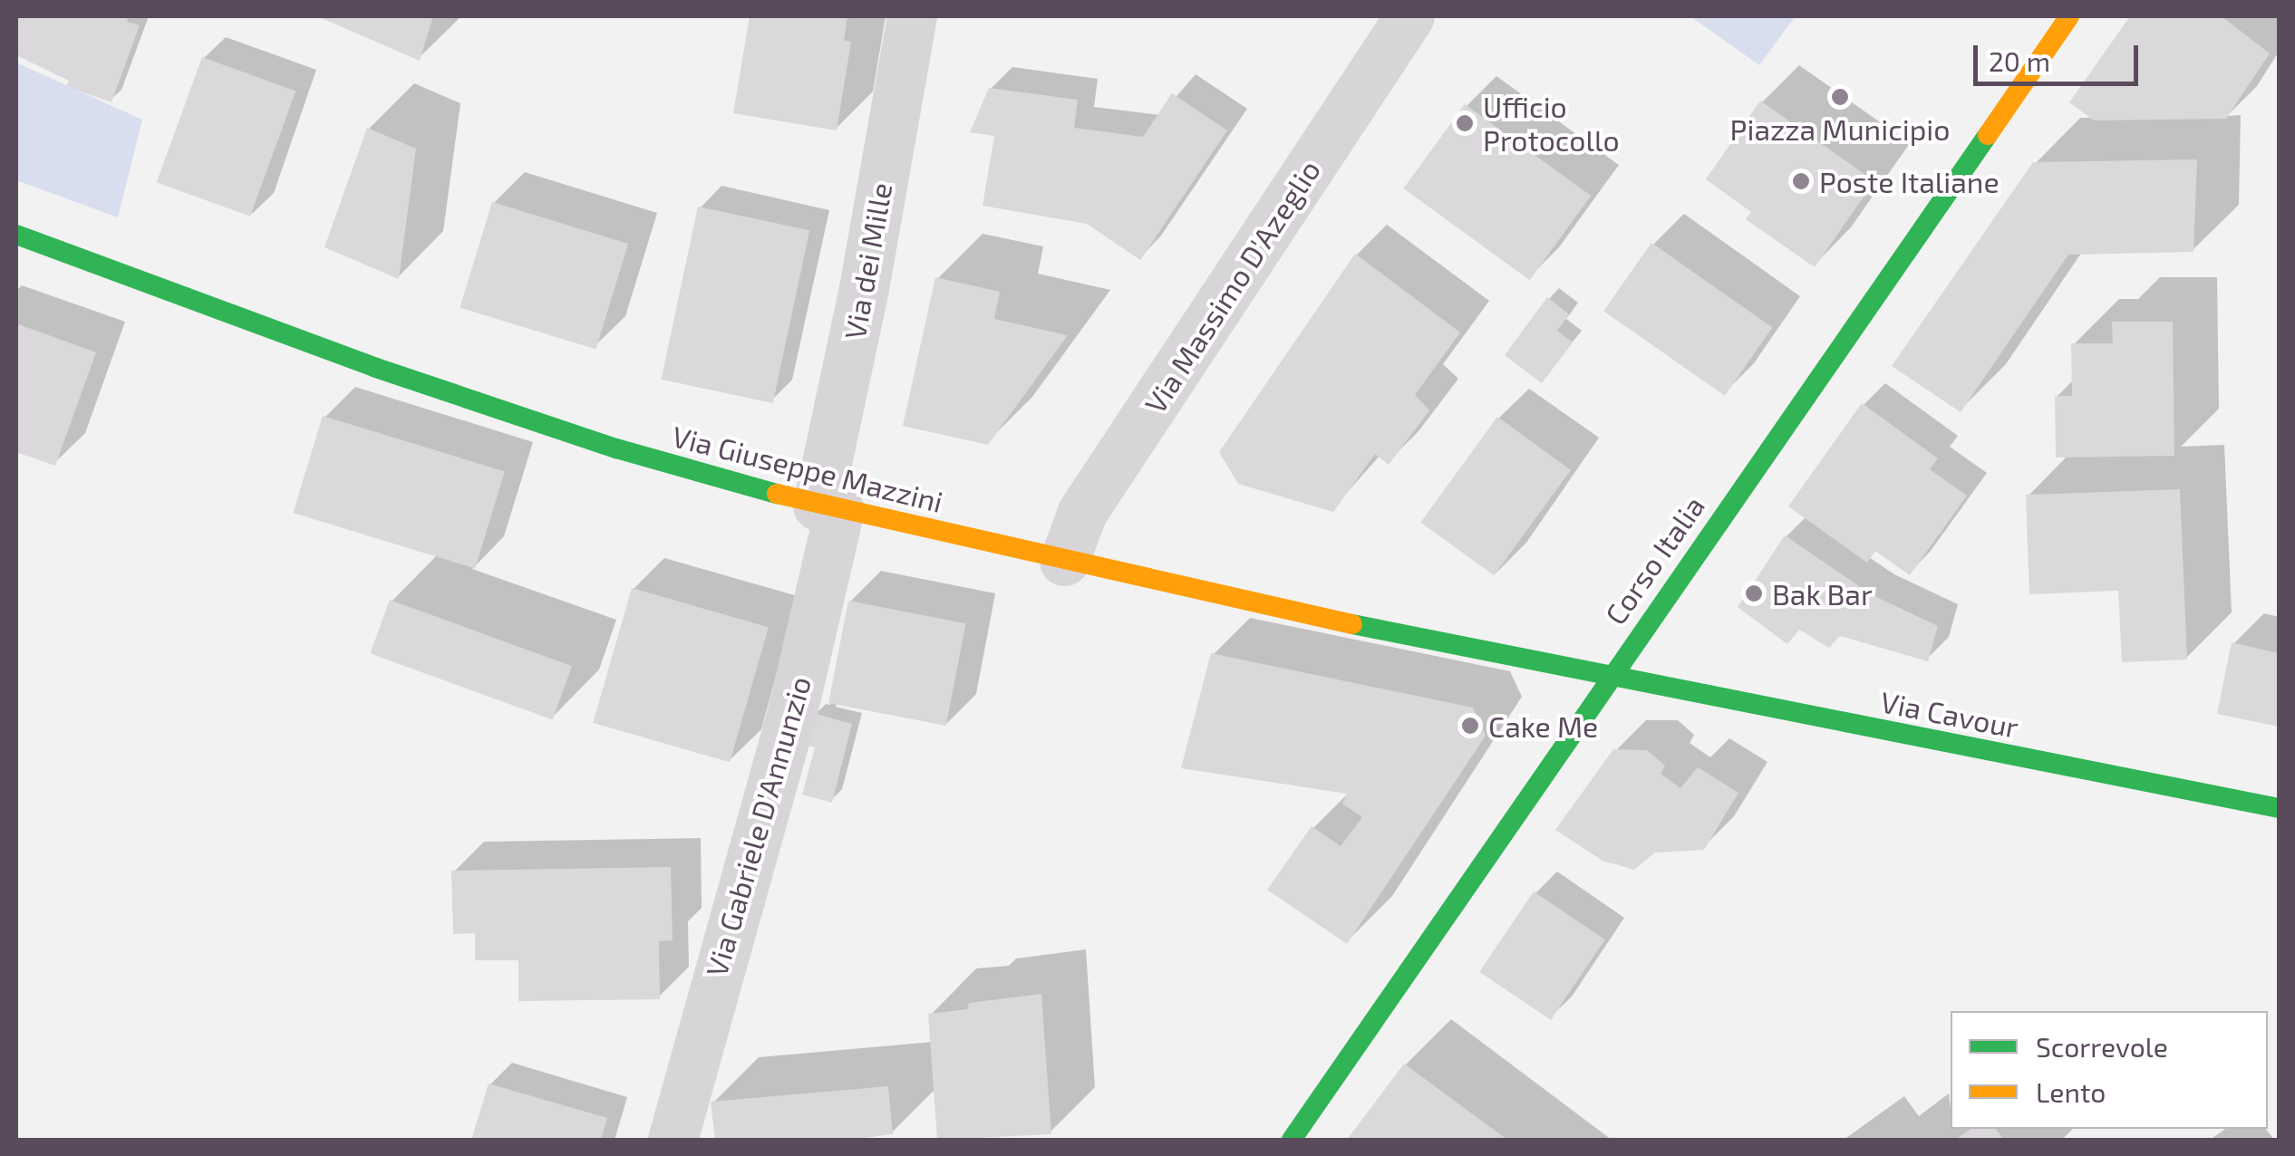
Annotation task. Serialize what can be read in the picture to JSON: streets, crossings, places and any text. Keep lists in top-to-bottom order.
{
  "streets": {
    "street": [
      "Via dei Mille",
      "Via Massimo D'Azeglio",
      "Via Giuseppe Mazzini",
      "Corso Italia",
      "Via Cavour",
      "Via Gabriele D'Annunzio"
    ]
  },
  "crossings": [
    ["Via dei Mille", "Via Giuseppe Mazzini"],
    ["Via dei Mille", "Via Gabriele D'Annunzio"],
    ["Via Massimo D'Azeglio", "Via Giuseppe Mazzini"],
    ["Via Giuseppe Mazzini", "Corso Italia"],
    ["Via Giuseppe Mazzini", "Via Cavour"],
    ["Via Giuseppe Mazzini", "Via Gabriele D'Annunzio"],
    ["Corso Italia", "Via Cavour"]
  ],
  "places": [
    "Piazza Municipio",
    "Ufficio Protocollo",
    "Poste Italiane",
    "Bak Bar",
    "Cake Me"
  ],
  "legend": ["Scorrevole", "Lento"],
  "scale_bar": "20 m"
}
